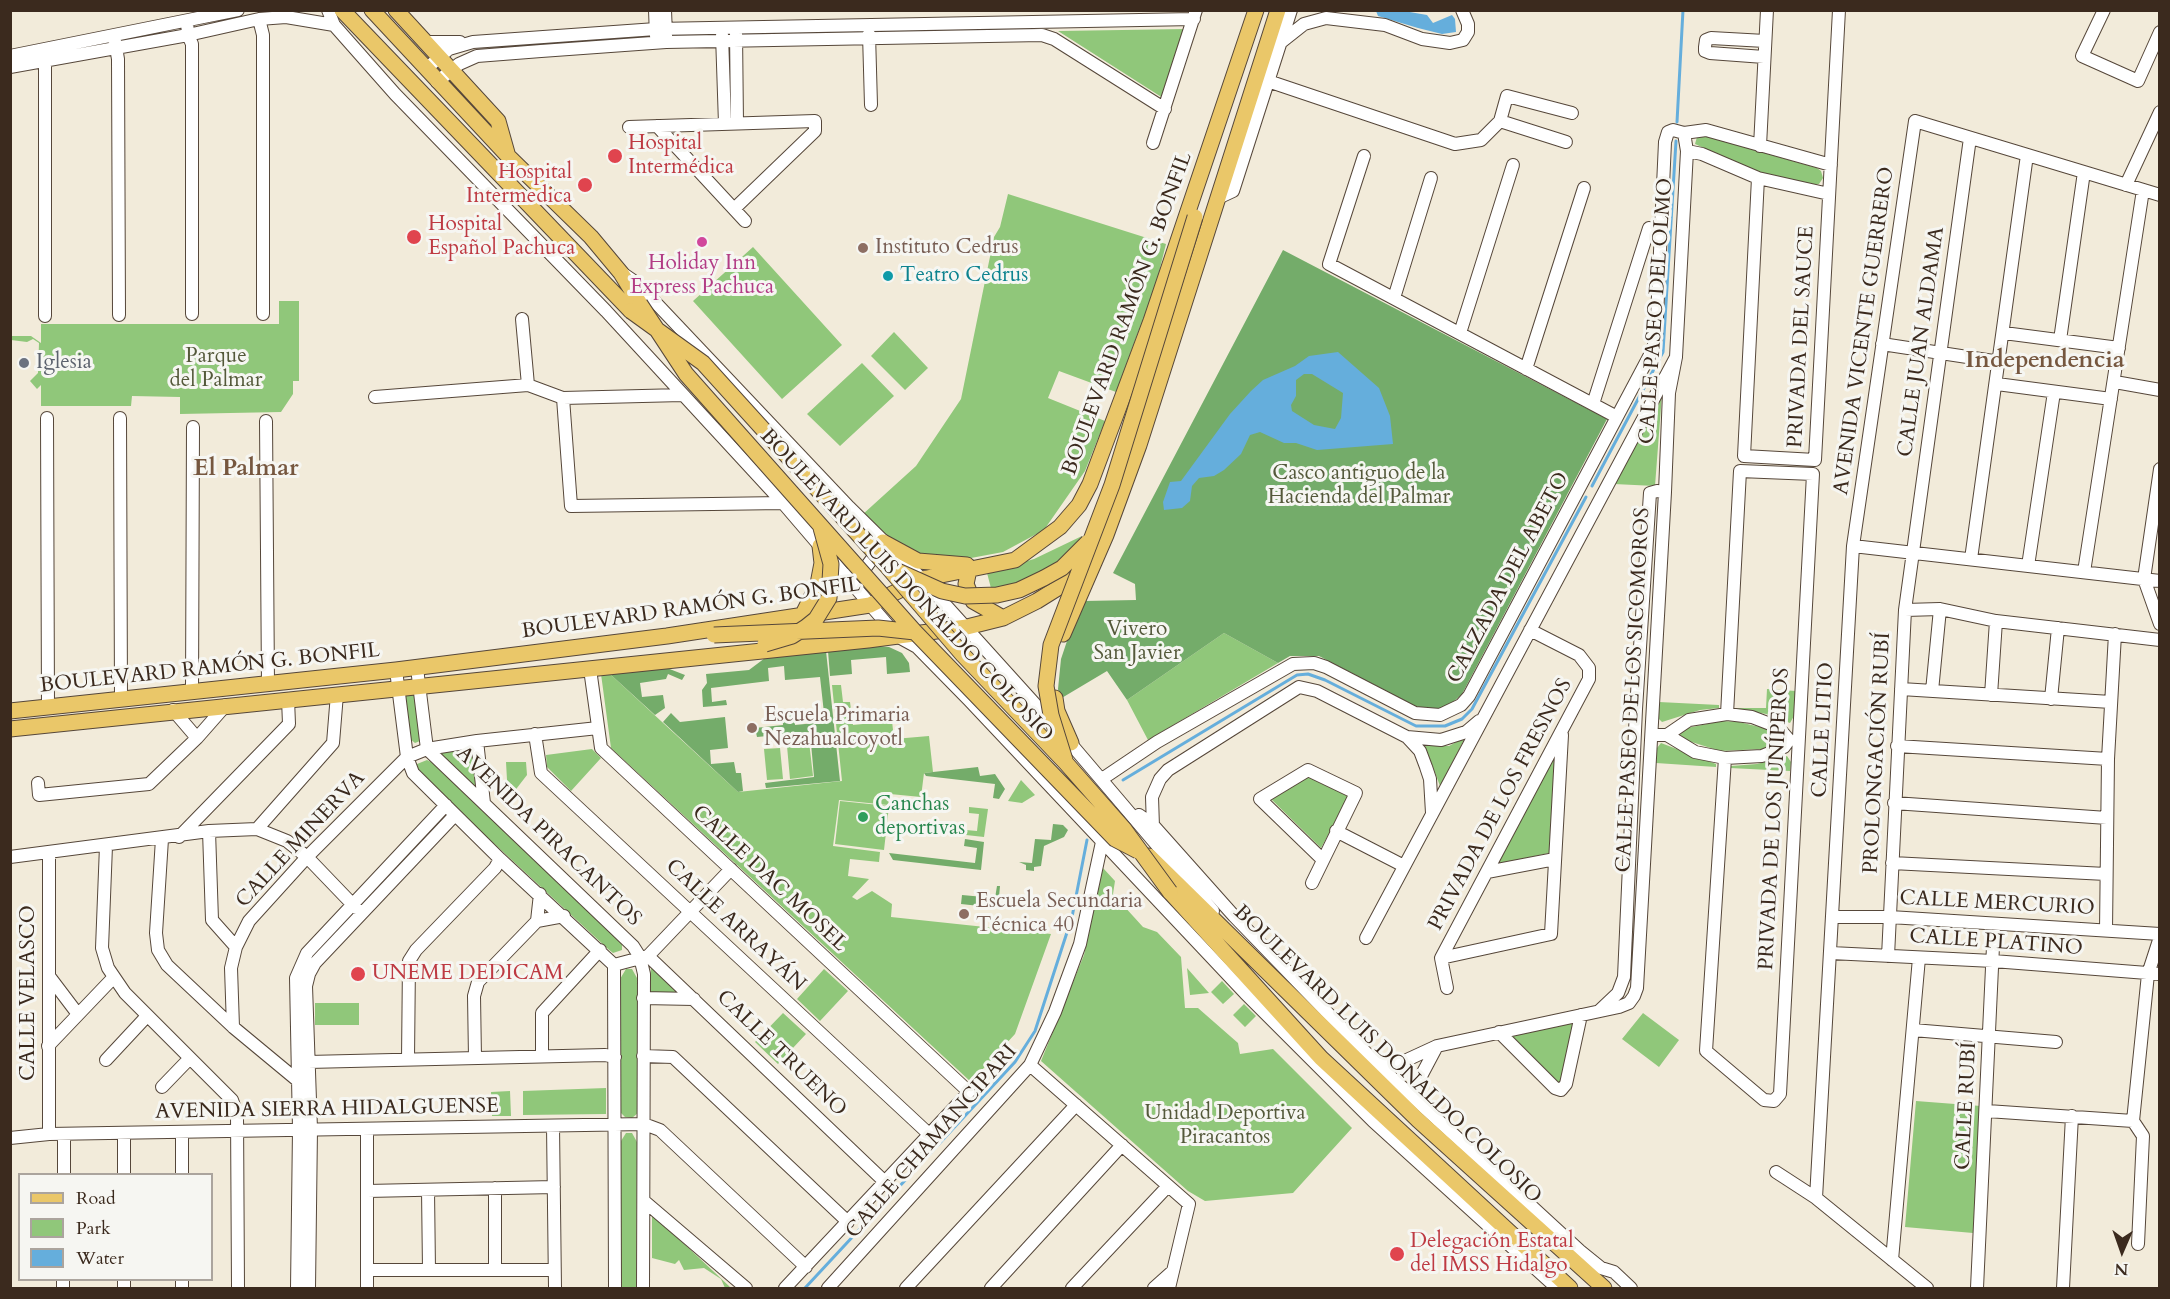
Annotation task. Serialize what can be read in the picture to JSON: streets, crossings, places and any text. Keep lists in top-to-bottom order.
{
  "streets": {
    "main road": ["BOULEVARD RAMÓN G. BONFIL", "BOULEVARD LUIS DONALDO COLOSIO"],
    "street": [
      "CALLE PASEO DEL OLMO",
      "AVENIDA VICENTE GUERRERO",
      "PRIVADA DEL SAUCE",
      "CALLE JUAN ALDAMA",
      "CALZADA DEL ABETO",
      "CALLE PASEO DE LOS SICOMOROS",
      "CALLE LITIO",
      "PROLONGACIÓN RUBÍ",
      "PRIVADA DE LOS FRESNOS",
      "PRIVADA DE LOS JUNÍPEROS",
      "AVENIDA PIRACANTOS",
      "CALLE MINERVA",
      "CALLE DAC MOSEL",
      "CALLE MERCURIO",
      "CALLE ARRAYÁN",
      "CALLE PLATINO",
      "CALLE VELASCO",
      "CALLE TRUENO",
      "CALLE RUBÍ",
      "AVENIDA SIERRA HIDALGUENSE",
      "CALLE CHAMANCIPARI"
    ]
  },
  "crossings": [
    ["CALLE PASEO DEL OLMO", "CALZADA DEL ABETO"],
    ["CALLE PASEO DEL OLMO", "CALLE PASEO DE LOS SICOMOROS"],
    ["BOULEVARD RAMÓN G. BONFIL", "AVENIDA PIRACANTOS"],
    ["BOULEVARD RAMÓN G. BONFIL", "CALLE DAC MOSEL"],
    ["AVENIDA VICENTE GUERRERO", "CALLE JUAN ALDAMA"],
    ["AVENIDA VICENTE GUERRERO", "CALLE LITIO"],
    ["CALLE JUAN ALDAMA", "PROLONGACIÓN RUBÍ"],
    ["CALZADA DEL ABETO", "BOULEVARD LUIS DONALDO COLOSIO"],
    ["CALZADA DEL ABETO", "PRIVADA DE LOS FRESNOS"],
    ["CALLE LITIO", "CALLE MERCURIO"],
    ["CALLE LITIO", "CALLE PLATINO"],
    ["PROLONGACIÓN RUBÍ", "CALLE MERCURIO"],
    ["PROLONGACIÓN RUBÍ", "CALLE PLATINO"],
    ["AVENIDA PIRACANTOS", "CALLE TRUENO"],
    ["AVENIDA PIRACANTOS", "AVENIDA SIERRA HIDALGUENSE"],
    ["CALLE DAC MOSEL", "CALLE CHAMANCIPARI"],
    ["CALLE MERCURIO", "CALLE RUBÍ"],
    ["CALLE ARRAYÁN", "CALLE CHAMANCIPARI"],
    ["CALLE PLATINO", "CALLE RUBÍ"],
    ["CALLE VELASCO", "AVENIDA SIERRA HIDALGUENSE"],
    ["CALLE TRUENO", "CALLE CHAMANCIPARI"]
  ],
  "districts": ["Independencia", "El Palmar"],
  "parks": [
    "Parque del Palmar",
    "Casco antiguo de la Hacienda del Palmar",
    "Vivero San Javier",
    "Unidad Deportiva Piracantos"
  ],
  "places": [
    "Hospital Intermédica",
    "Hospital Intermedica",
    "Hospital Español Pachuca",
    "Holiday Inn Express Pachuca",
    "Instituto Cedrus",
    "Teatro Cedrus",
    "Iglesia",
    "Escuela Primaria Nezahualcoyotl",
    "Canchas deportivas",
    "Escuela Secundaria Técnica 40",
    "UNEME DEDICAM",
    "Delegación Estatal del IMSS Hidalgo"
  ],
  "legend": ["Road", "Park", "Water"],
  "north": "bottom"
}
